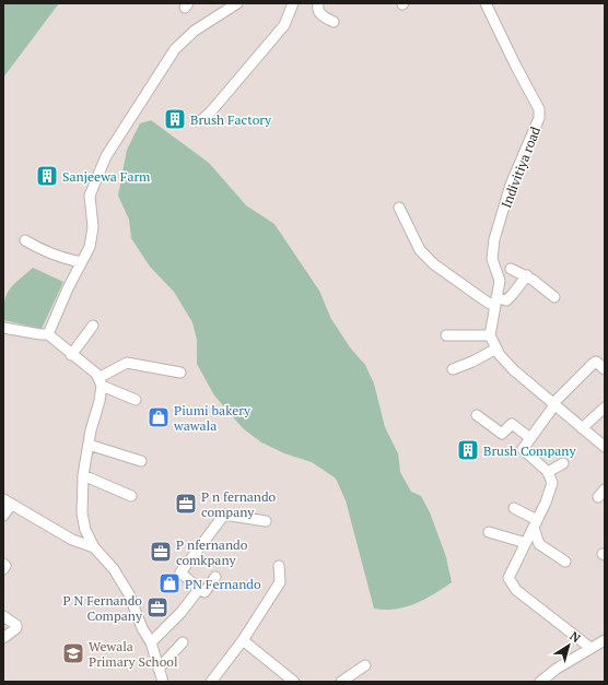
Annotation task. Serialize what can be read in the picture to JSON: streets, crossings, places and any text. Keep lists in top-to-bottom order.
{
  "streets": {
    "street": ["Indivitiya road"]
  },
  "places": {
    "building": ["Brush Factory", "Sanjeewa Farm", "Brush Company"],
    "shop": ["Piumi bakery wawala", "PN Fernando"],
    "office": ["P n fernando company", "P nfernando comkpany", "P N Fernando Company"],
    "school or university": ["Wewala Primary School"]
  },
  "north": "top right"
}
